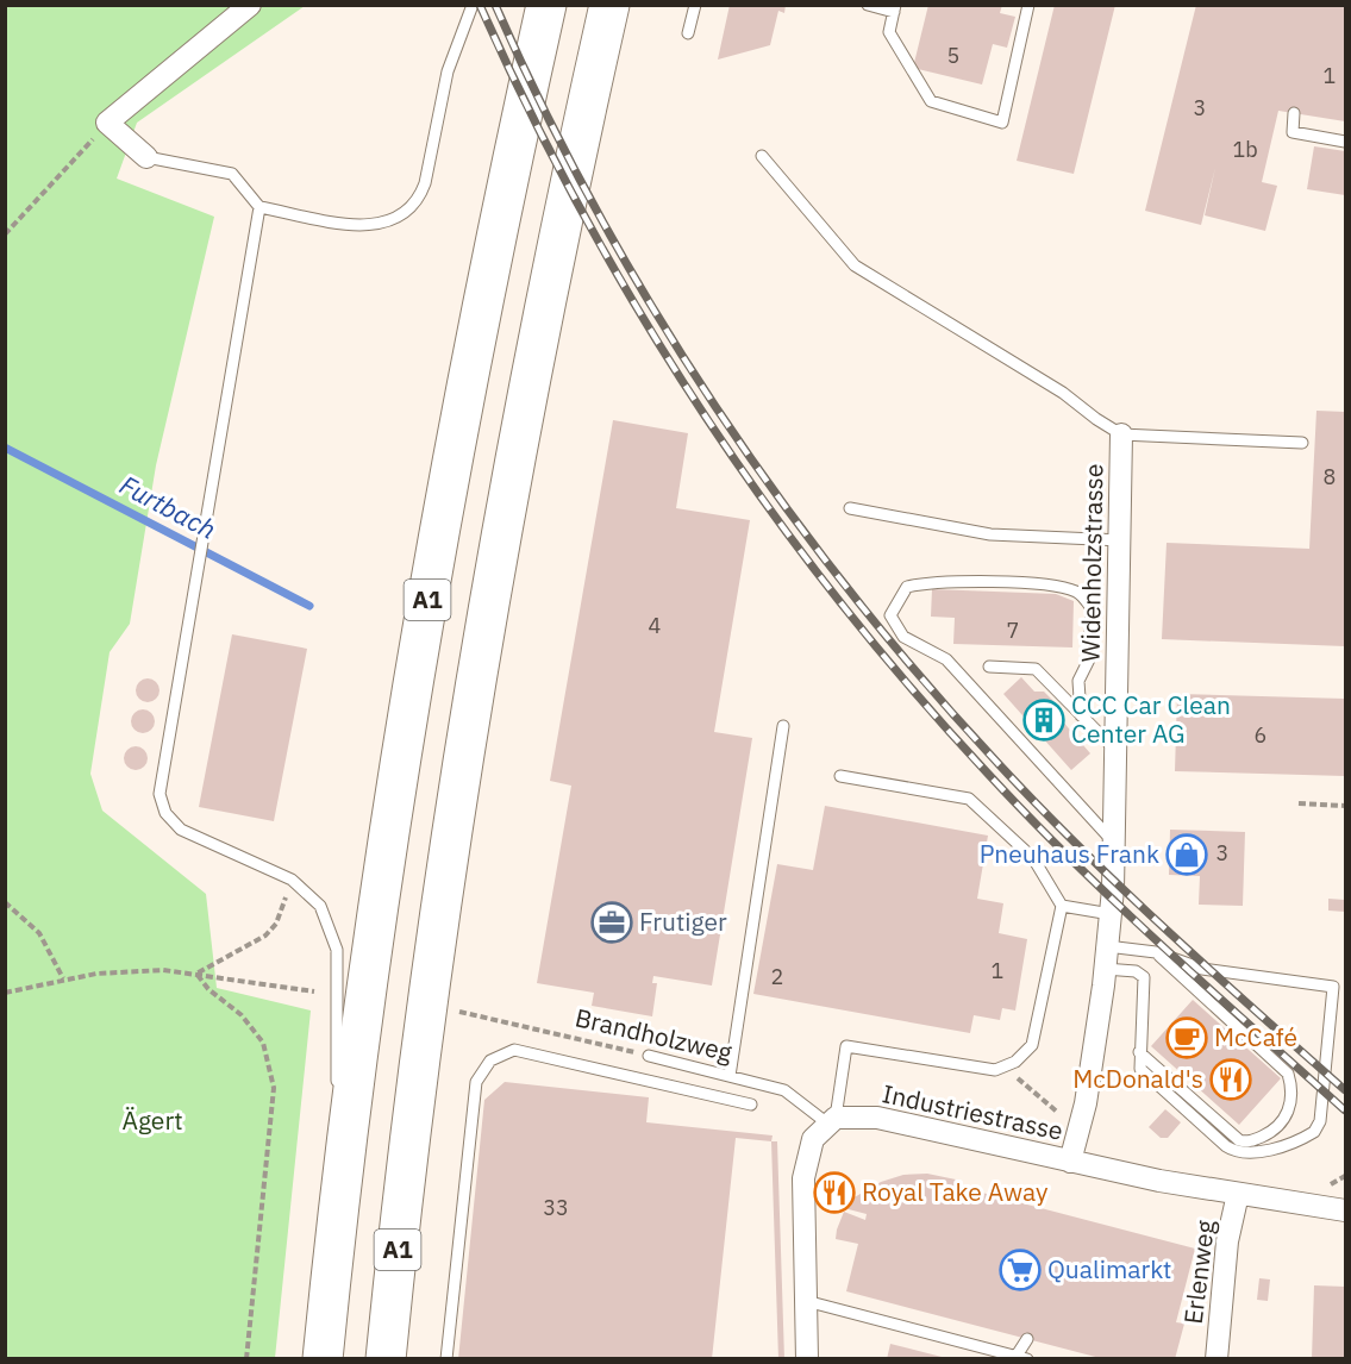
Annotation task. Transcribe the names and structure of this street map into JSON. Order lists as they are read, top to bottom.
{
  "streets": {
    "highway": ["A1"],
    "street": ["Widenholzstrasse", "Industriestrasse", "Erlenweg"],
    "lane": ["Brandholzweg"]
  },
  "crossings": [
    ["Widenholzstrasse", "Industriestrasse"],
    ["Brandholzweg", "Industriestrasse"],
    ["Industriestrasse", "Erlenweg"]
  ],
  "water": ["Furtbach"],
  "parks": ["Ägert"],
  "places": {
    "building": ["CCC Car Clean Center AG"],
    "shop": ["Pneuhaus Frank"],
    "office": ["Frutiger"],
    "cafe": ["McCafé"],
    "restaurant": ["McDonald's", "Royal Take Away"],
    "supermarket": ["Qualimarkt"]
  },
  "house_numbers": [
    "5",
    "1",
    "3",
    "1b",
    "8",
    "4",
    "7",
    "6",
    "3",
    "1",
    "2",
    "33"
  ]
}
